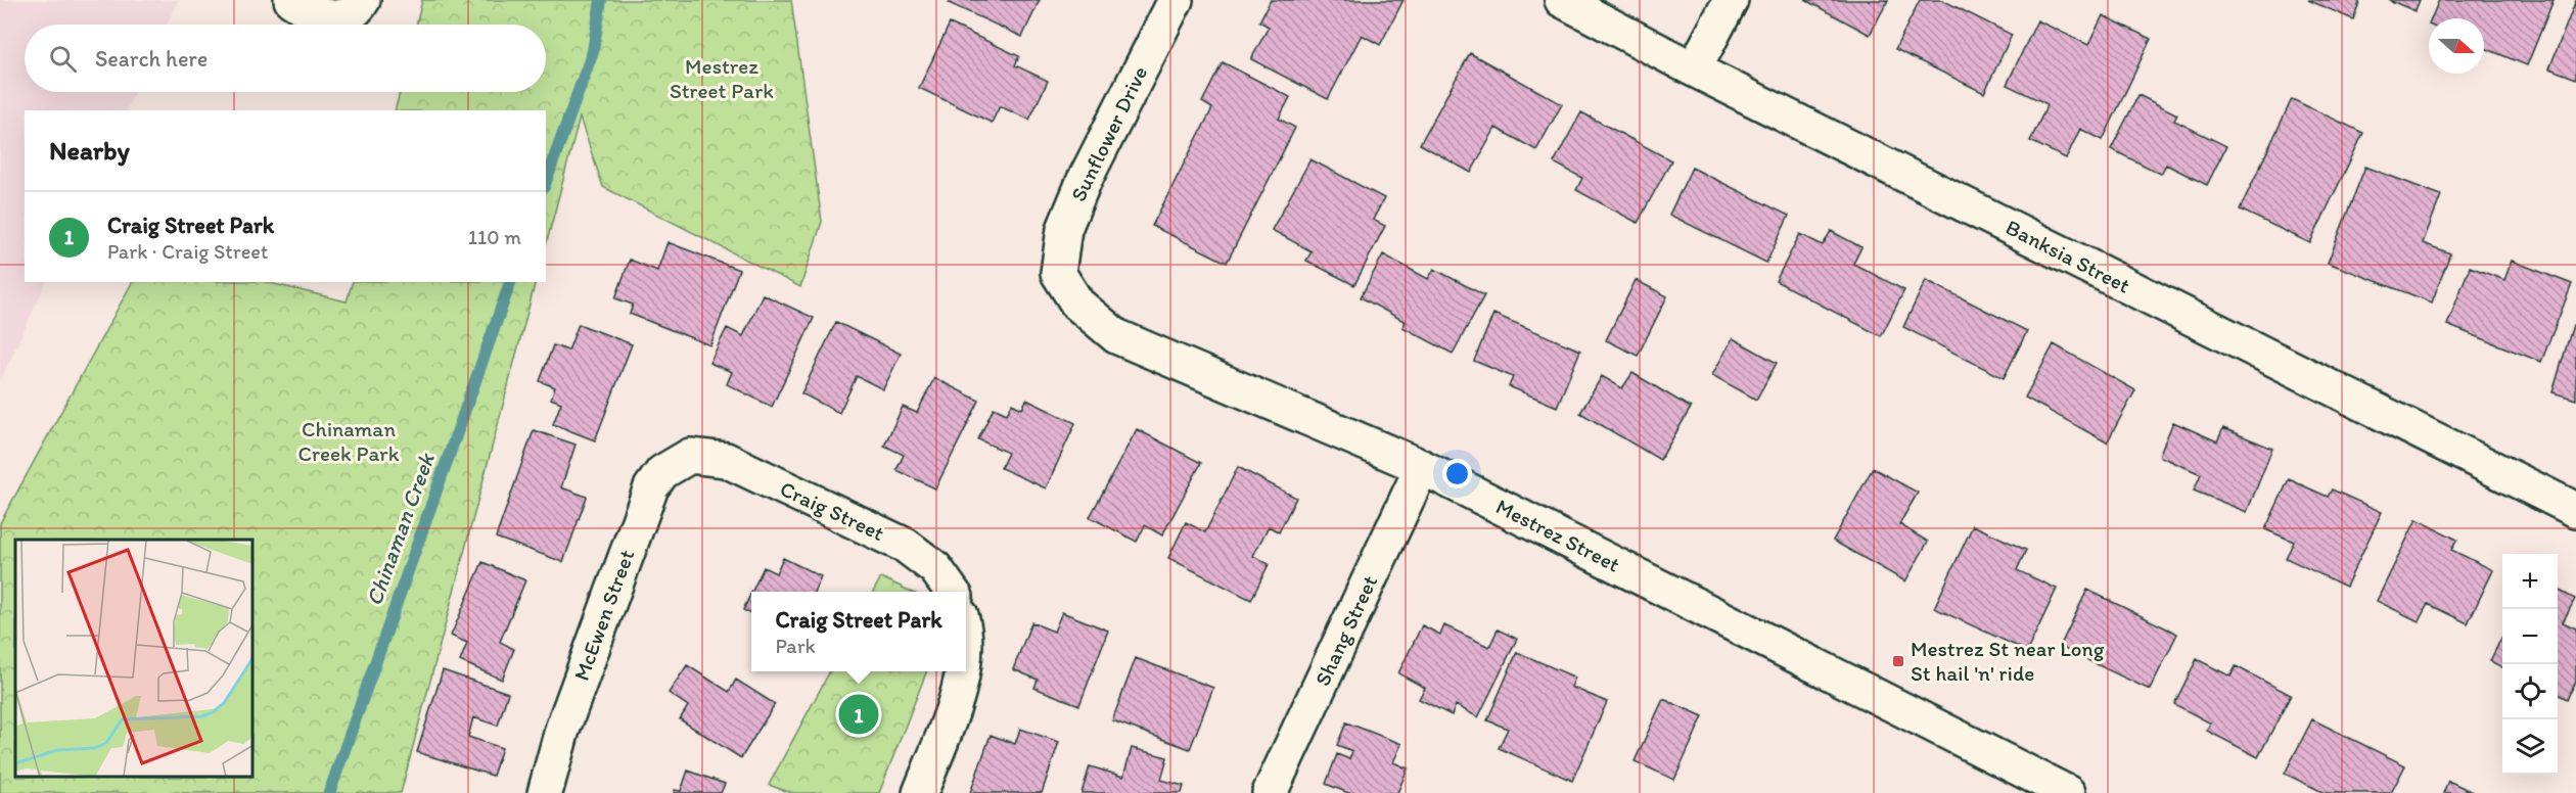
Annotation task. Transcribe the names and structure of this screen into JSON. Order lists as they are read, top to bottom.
{
  "streets": {
    "street": [
      "Sunflower Drive",
      "Banksia Street",
      "Craig Street",
      "Mestrez Street",
      "McEwen Street",
      "Shang Street"
    ]
  },
  "crossings": [
    ["Sunflower Drive", "Mestrez Street"],
    ["Craig Street", "McEwen Street"],
    ["Mestrez Street", "Shang Street"]
  ],
  "water": ["Chinaman Creek"],
  "parks": ["Mestrez Street Park", "Chinaman Creek Park"],
  "places": {
    "transit": ["Mestrez St near Long St hail 'n' ride"]
  },
  "north": "right",
  "page": {
    "search": "Search here",
    "heading": "Nearby",
    "list": [
      {
        "mark": "1",
        "name": "Craig Street Park",
        "note": "Park · Craig Street",
        "value": "110 m"
      }
    ],
    "map_buttons": ["+", "−"],
    "popup": ["Craig Street Park", "Park"],
    "pins": "1"
  }
}
